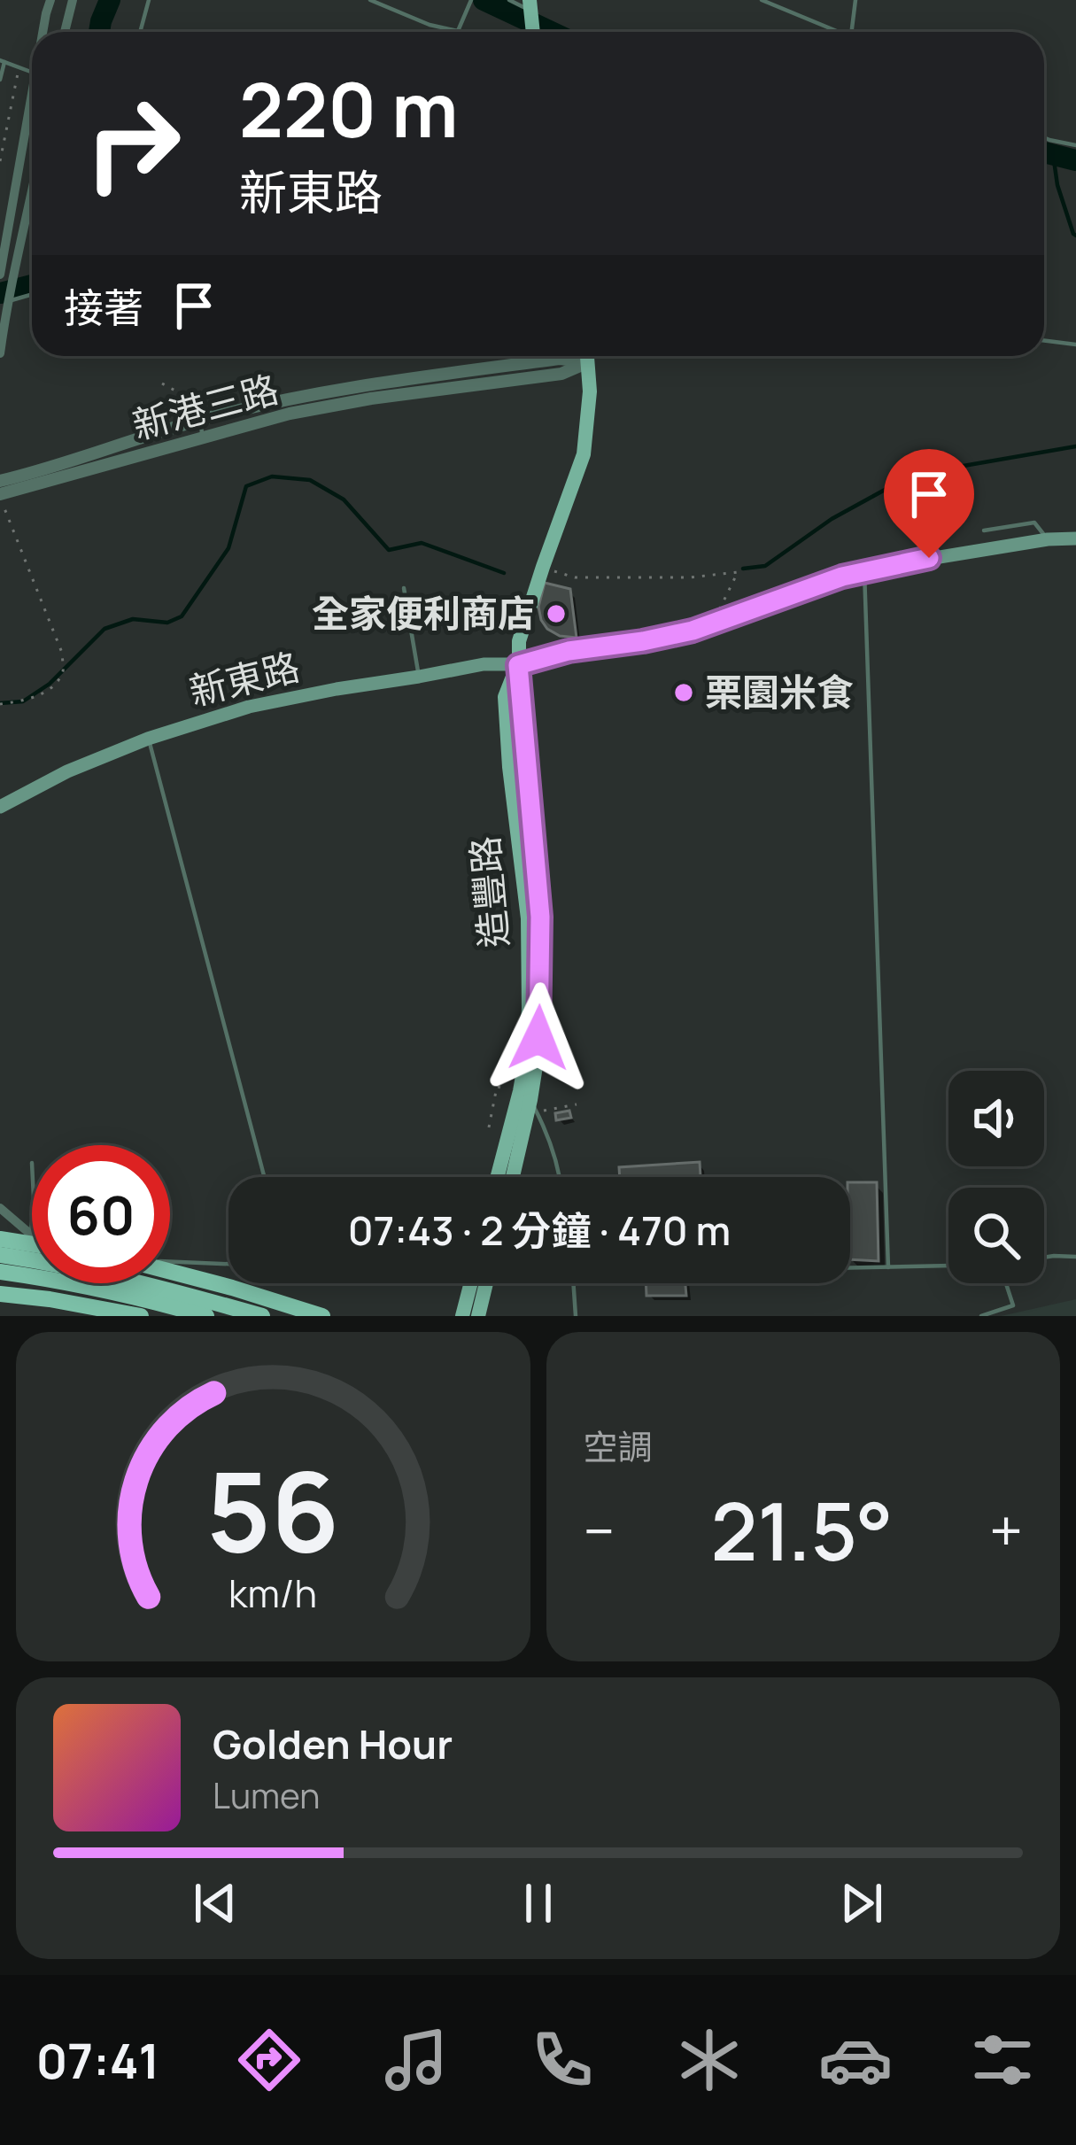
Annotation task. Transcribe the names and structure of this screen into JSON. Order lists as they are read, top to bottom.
{
  "streets": {
    "main road": ["新東路", "造豐路"],
    "street": ["新港三路"]
  },
  "crossings": [
    ["新東路", "造豐路"]
  ],
  "places": ["全家便利商店", "栗園米食"],
  "page": {
    "turn": ["220 m", "新東路"],
    "then": "接著",
    "limit": "60",
    "trip": "07:43 · 2 分鐘 · 470 m",
    "tile": "空調",
    "heat": ["−", "21.5°", "+"],
    "song": ["Golden Hour", "Lumen"],
    "tabs": "07:41",
    "gauge": ["56", "km/h"]
  }
}
